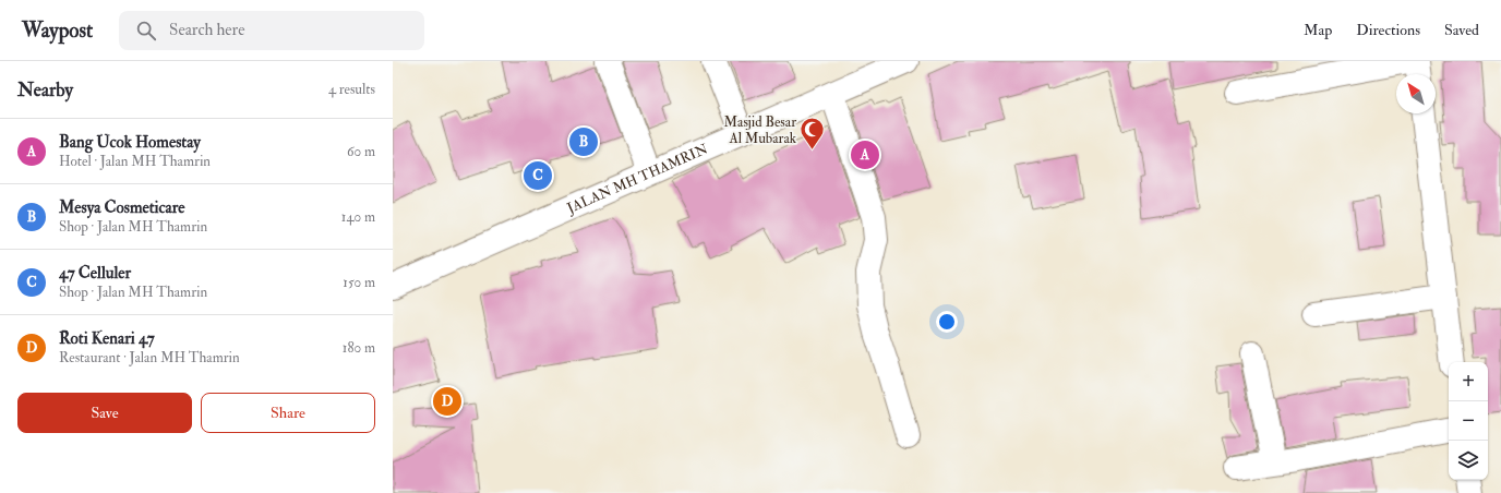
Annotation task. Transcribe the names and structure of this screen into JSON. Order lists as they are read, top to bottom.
{
  "streets": {
    "street": ["JALAN MH THAMRIN"]
  },
  "places": {
    "mosque": ["Masjid Besar Al Mubarak"]
  },
  "north": "top left",
  "page": {
    "header": "Waypost",
    "search": "Search here",
    "nav": ["Map", "Directions", "Saved"],
    "heading": ["Nearby", "4 results"],
    "list": [
      {
        "mark": "A",
        "name": "Bang Ucok Homestay",
        "note": "Hotel · Jalan MH Thamrin",
        "value": "60 m"
      },
      {
        "mark": "B",
        "name": "Mesya Cosmeticare",
        "note": "Shop · Jalan MH Thamrin",
        "value": "140 m"
      },
      {
        "mark": "C",
        "name": "47 Celluler",
        "note": "Shop · Jalan MH Thamrin",
        "value": "150 m"
      },
      {
        "mark": "D",
        "name": "Roti Kenari 47",
        "note": "Restaurant · Jalan MH Thamrin",
        "value": "180 m"
      }
    ],
    "pins": [
      "B",
      "A",
      "C",
      "D"
    ],
    "map_buttons": ["+", "−"],
    "buttons": ["Save", "Share"]
  }
}
